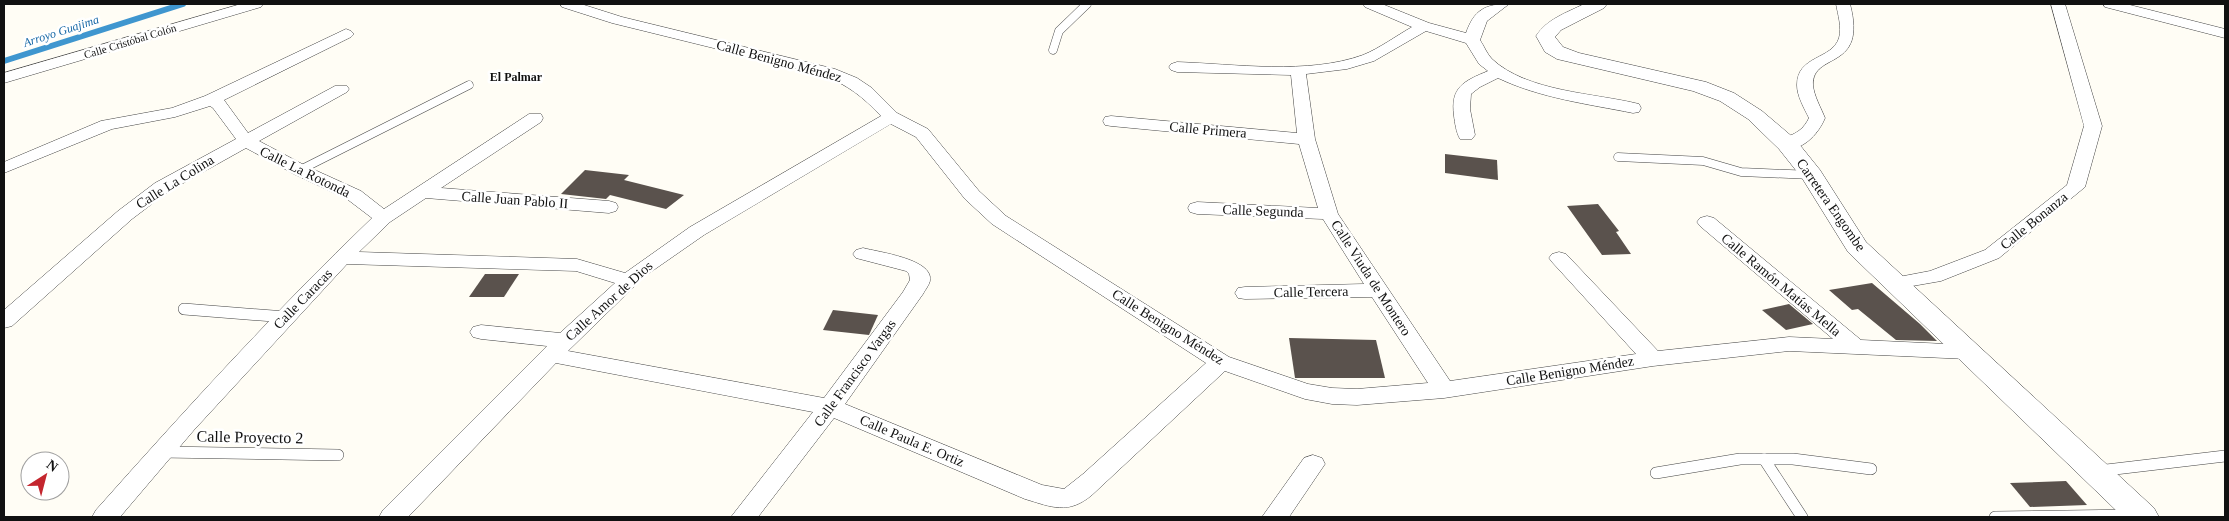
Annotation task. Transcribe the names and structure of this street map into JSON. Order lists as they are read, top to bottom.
{
  "streets": {
    "street": [
      "Calle Cristóbal Colón",
      "Calle Benigno Méndez",
      "Calle Primera",
      "Calle La Rotonda",
      "Calle La Colina",
      "Calle Juan Pablo II",
      "Carretera Engombe",
      "Calle Segunda",
      "Calle Bonanza",
      "Calle Viuda de Montero",
      "Calle Ramón Matías Mella",
      "Calle Tercera",
      "Calle Caracas",
      "Calle Amor de Dios",
      "Calle Francisco Vargas",
      "Calle Paula E. Ortiz"
    ],
    "lane": ["Calle Proyecto 2"]
  },
  "crossings": [
    ["Calle Benigno Méndez", "Carretera Engombe"],
    ["Calle Benigno Méndez", "Calle Viuda de Montero"],
    ["Calle Benigno Méndez", "Calle Ramón Matías Mella"],
    ["Calle Benigno Méndez", "Calle Amor de Dios"],
    ["Calle Benigno Méndez", "Calle Paula E. Ortiz"],
    ["Calle Primera", "Calle Viuda de Montero"],
    ["Calle La Rotonda", "Calle La Colina"],
    ["Calle La Rotonda", "Calle Caracas"],
    ["Calle Juan Pablo II", "Calle Caracas"],
    ["Carretera Engombe", "Calle Bonanza"],
    ["Calle Segunda", "Calle Viuda de Montero"],
    ["Calle Viuda de Montero", "Calle Tercera"],
    ["Calle Caracas", "Calle Proyecto 2"],
    ["Calle Amor de Dios", "Calle Paula E. Ortiz"],
    ["Calle Francisco Vargas", "Calle Paula E. Ortiz"]
  ],
  "districts": ["El Palmar"],
  "water": ["Arroyo Guajima"],
  "north": "top right"
}
